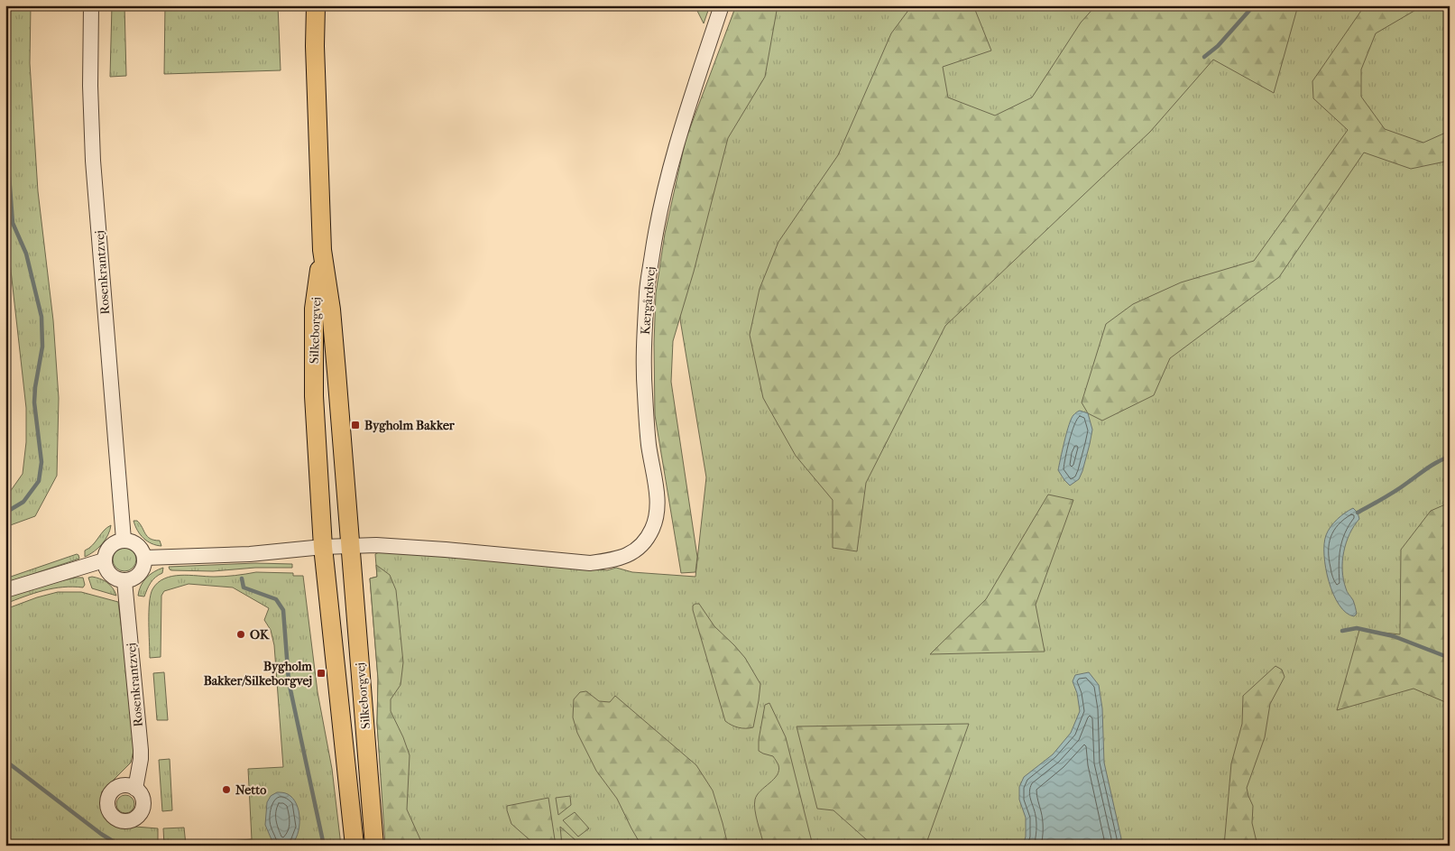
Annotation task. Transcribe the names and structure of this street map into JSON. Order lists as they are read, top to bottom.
{
  "streets": {
    "main road": ["Silkeborgvej"],
    "street": ["Rosenkrantzvej", "Kærgårdsvej"]
  },
  "crossings": [
    ["Kærgårdsvej", "Silkeborgvej"]
  ],
  "places": {
    "transit": ["Bygholm Bakker", "Bygholm Bakker/Silkeborgvej"],
    "other": ["OK", "Netto"]
  }
}
